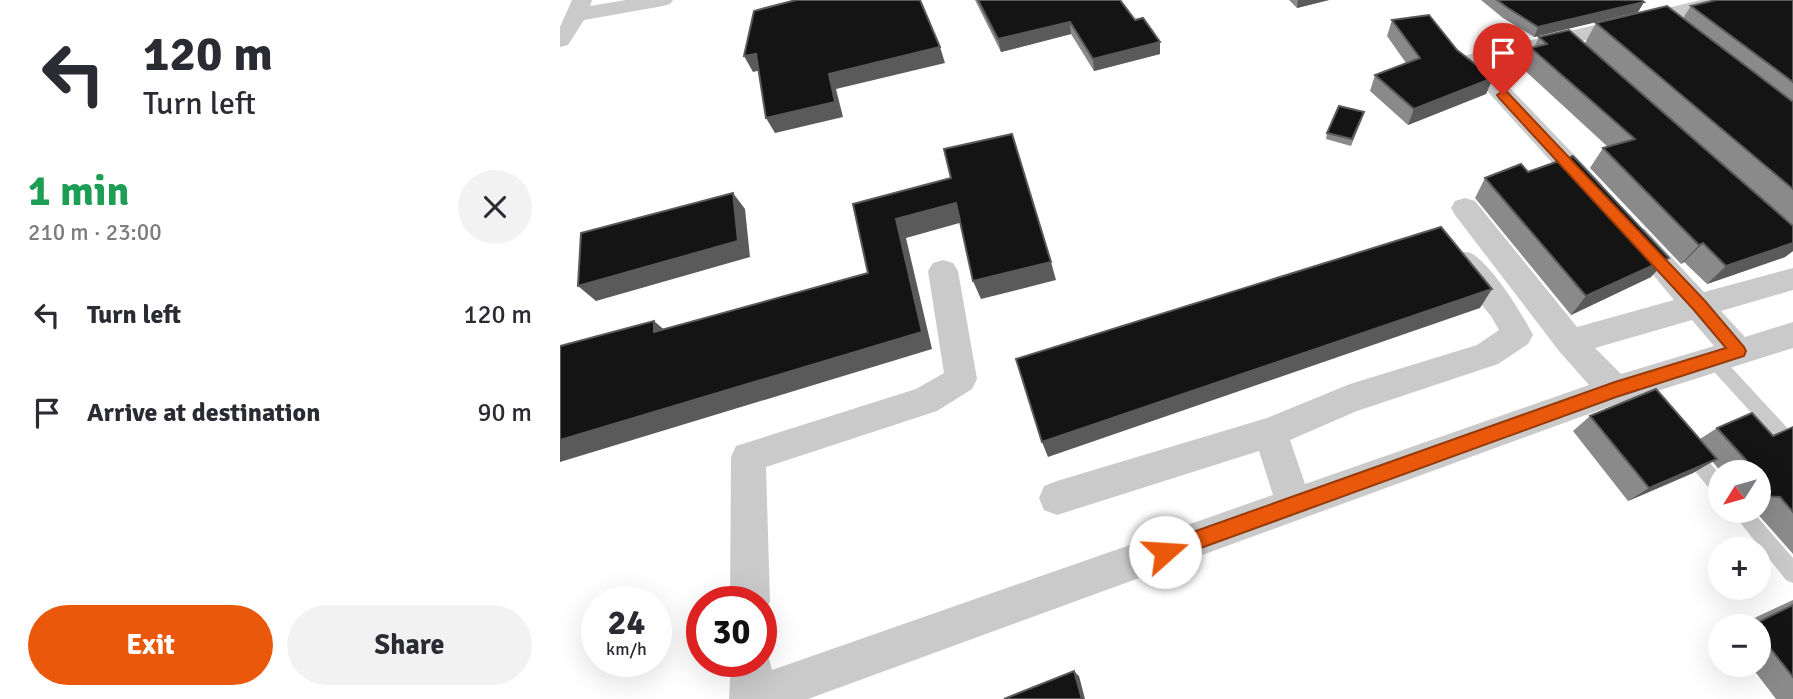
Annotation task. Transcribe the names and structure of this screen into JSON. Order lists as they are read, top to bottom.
{
  "north": "bottom left",
  "page": {
    "turn": ["120 m", "Turn left"],
    "heading": ["1 min", "210 m · 23:00"],
    "list": [
      {
        "name": "Turn left",
        "value": "120 m"
      },
      {
        "name": "Arrive at destination",
        "value": "90 m"
      }
    ],
    "map_buttons": ["+", "−"],
    "speed": "24 km/h",
    "limit": "30",
    "buttons": ["Exit", "Share"]
  }
}
